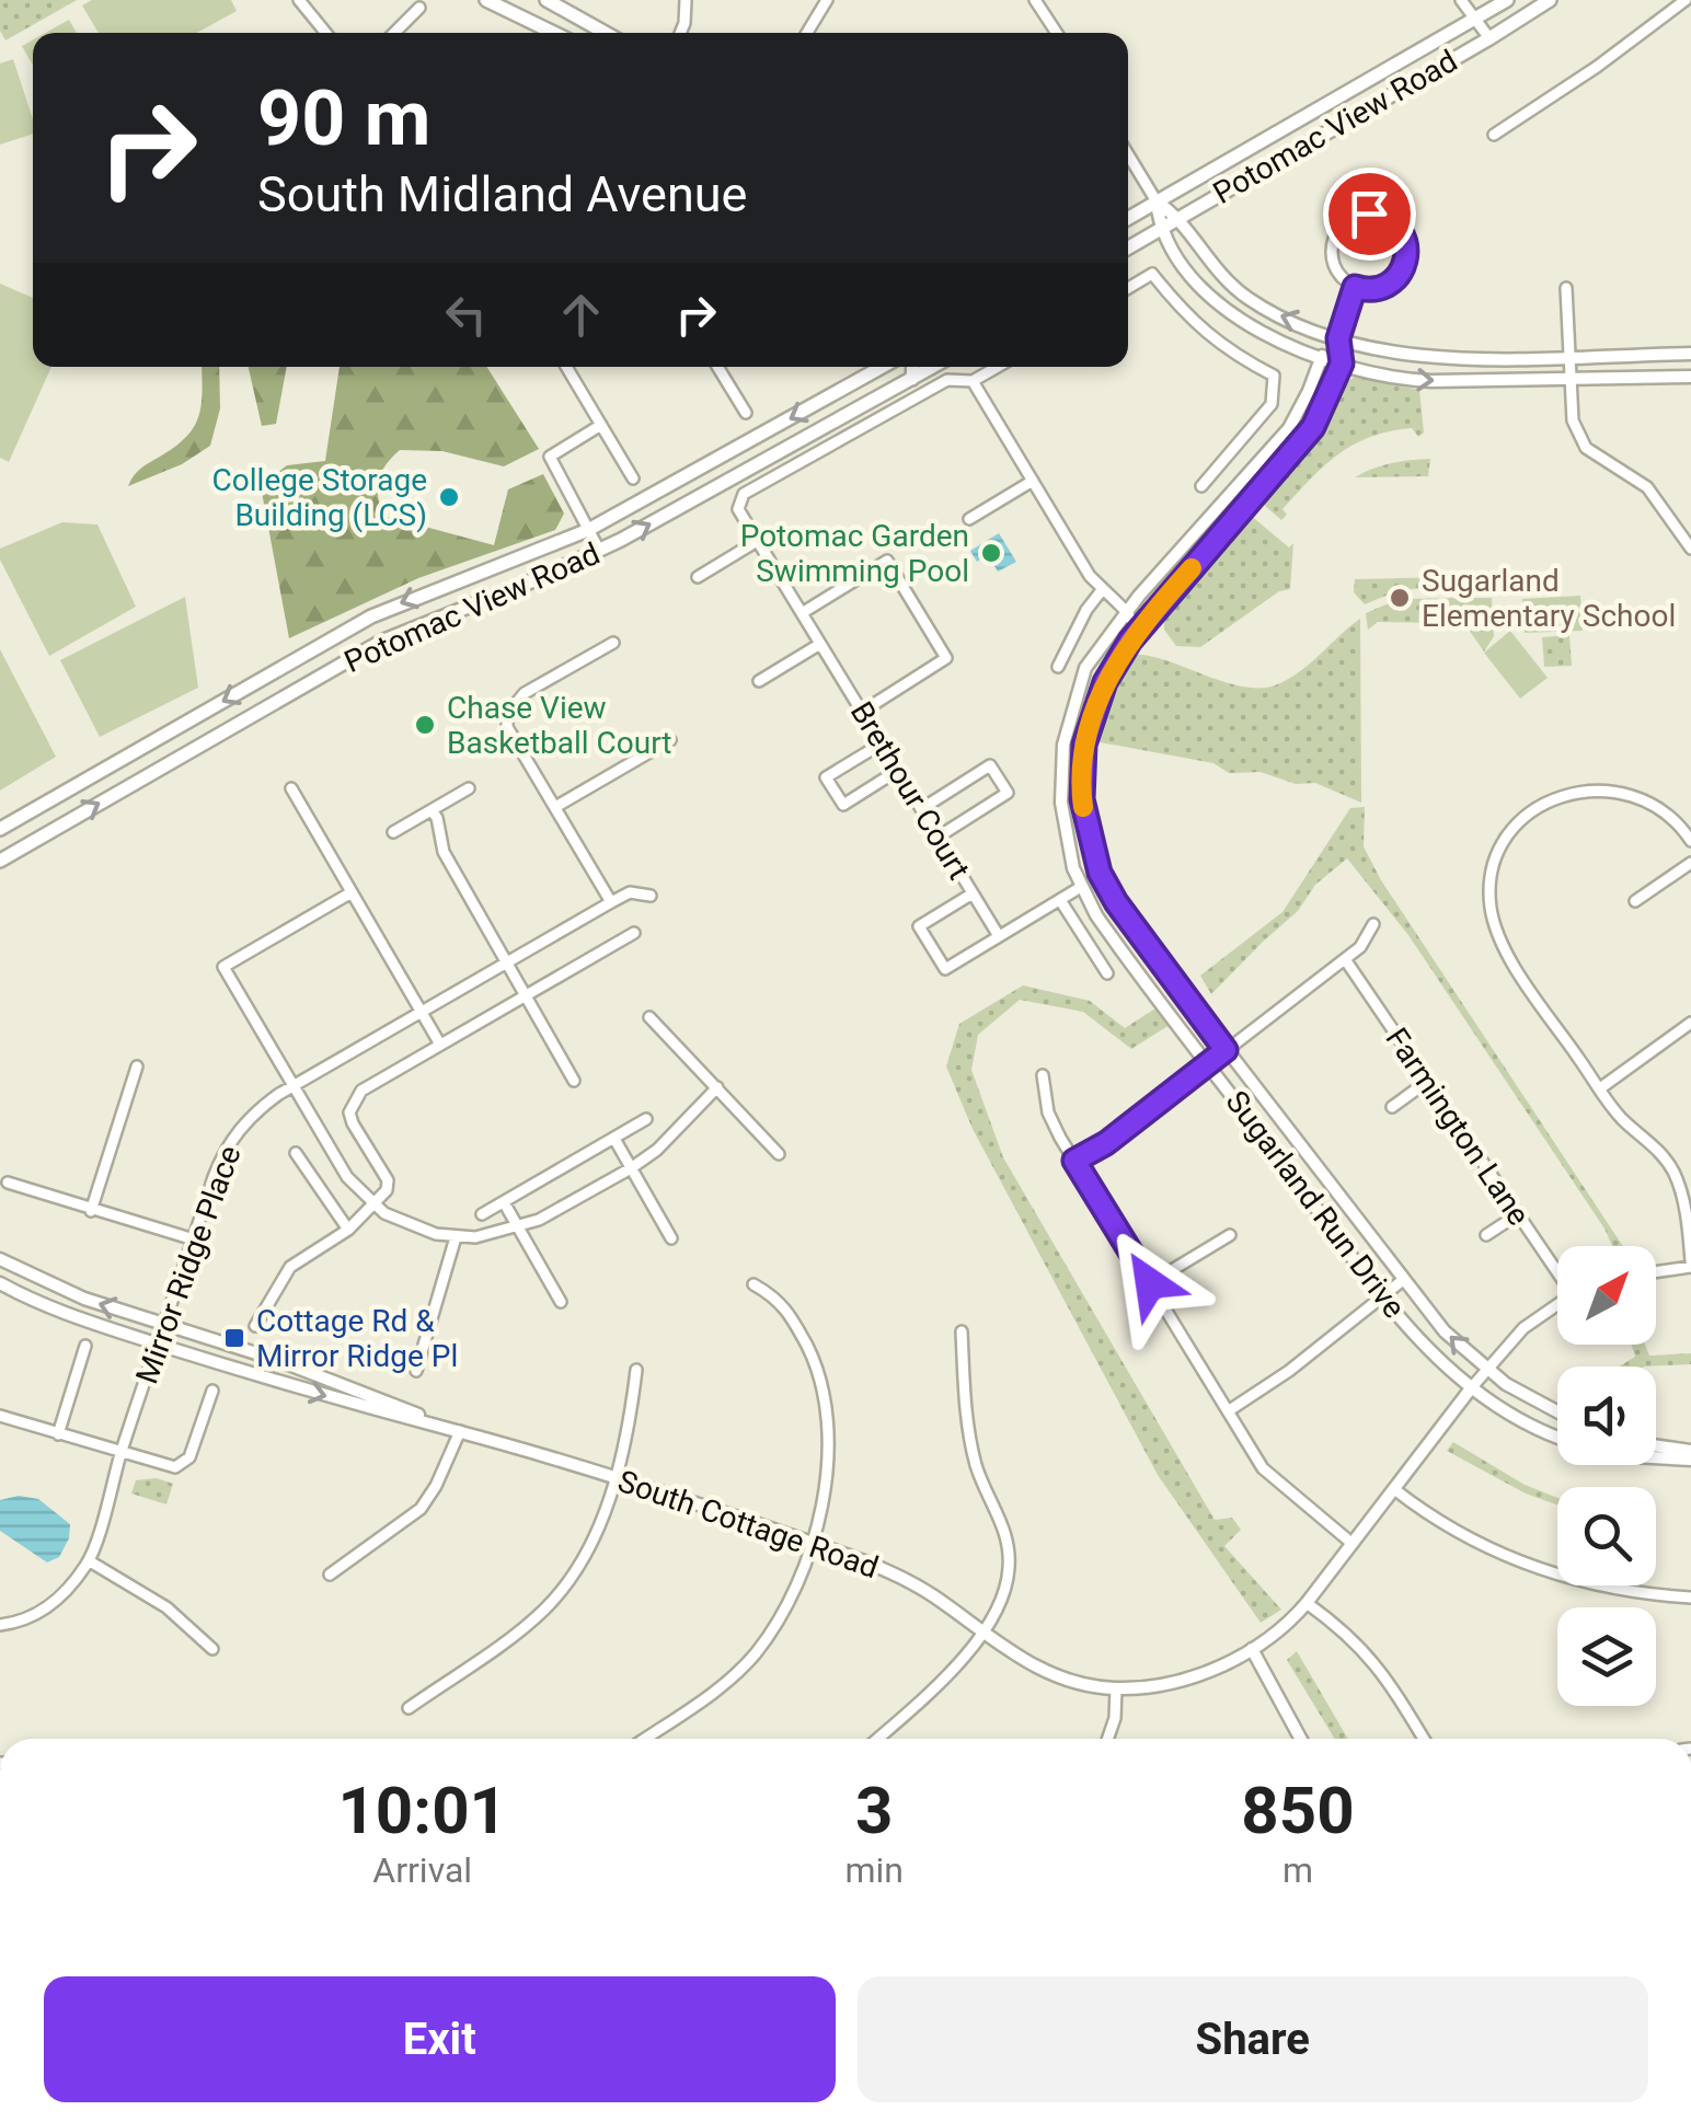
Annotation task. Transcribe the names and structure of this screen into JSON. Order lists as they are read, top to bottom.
{
  "streets": {
    "main road": ["Potomac View Road"],
    "street": [
      "Brethour Court",
      "Farmington Lane",
      "Sugarland Run Drive",
      "Mirror Ridge Place",
      "South Cottage Road"
    ]
  },
  "crossings": [
    ["Sugarland Run Drive", "South Cottage Road"],
    ["Mirror Ridge Place", "South Cottage Road"]
  ],
  "places": {
    "other": [
      "College Storage Building (LCS)",
      "Potomac Garden Swimming Pool",
      "Sugarland Elementary School",
      "Chase View Basketball Court"
    ],
    "transit": ["Cottage Rd & Mirror Ridge Pl"]
  },
  "north": "top right",
  "page": {
    "turn": ["90 m", "South Midland Avenue"],
    "eta": [
      "10:01",
      "Arrival",
      "3",
      "min",
      "850",
      "m"
    ],
    "buttons": ["Exit", "Share"]
  }
}
